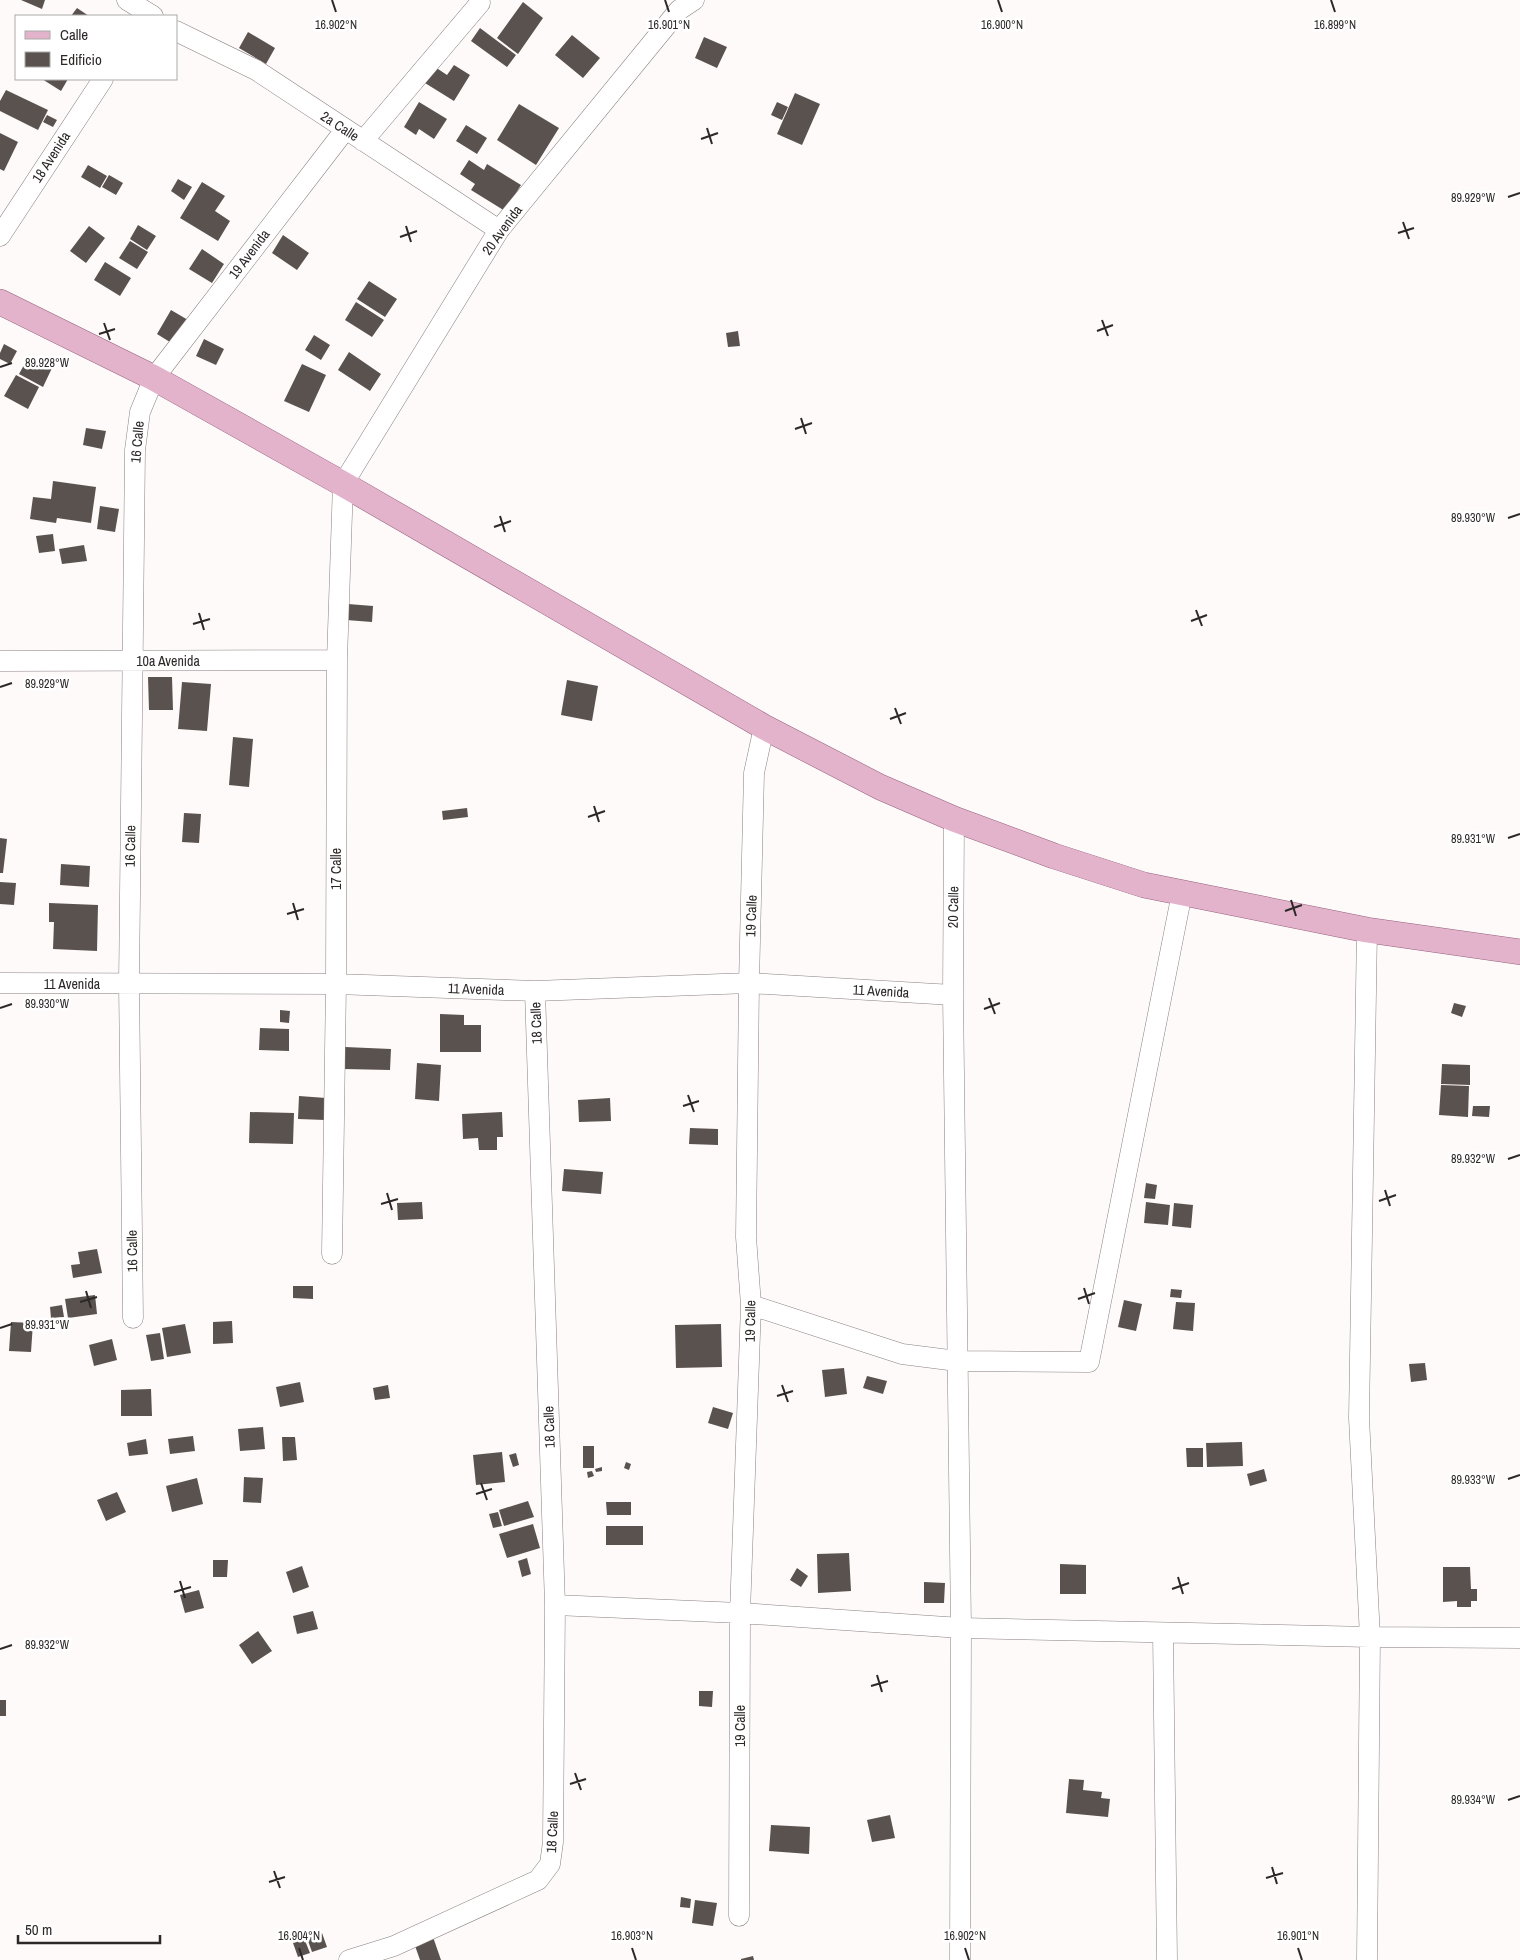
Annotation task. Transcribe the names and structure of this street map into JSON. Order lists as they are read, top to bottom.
{
  "streets": {
    "street": [
      "2a Calle",
      "18 Avenida",
      "20 Avenida",
      "19 Avenida",
      "16 Calle",
      "10a Avenida",
      "17 Calle",
      "20 Calle",
      "19 Calle",
      "11 Avenida",
      "18 Calle"
    ]
  },
  "crossings": [
    ["2a Calle", "20 Avenida"],
    ["2a Calle", "19 Avenida"],
    ["20 Avenida", "17 Calle"],
    ["19 Avenida", "16 Calle"],
    ["16 Calle", "10a Avenida"],
    ["16 Calle", "11 Avenida"],
    ["10a Avenida", "17 Calle"],
    ["17 Calle", "11 Avenida"],
    ["20 Calle", "11 Avenida"],
    ["19 Calle", "11 Avenida"],
    ["11 Avenida", "18 Calle"]
  ],
  "legend": ["Calle", "Edificio"],
  "scale_bar": "50 m",
  "coordinates": [
    "16.902°N",
    "16.901°N",
    "16.900°N",
    "16.899°N",
    "89.929°W",
    "89.928°W",
    "89.930°W",
    "89.931°W",
    "89.932°W",
    "89.933°W",
    "89.934°W",
    "16.904°N",
    "16.903°N"
  ]
}
